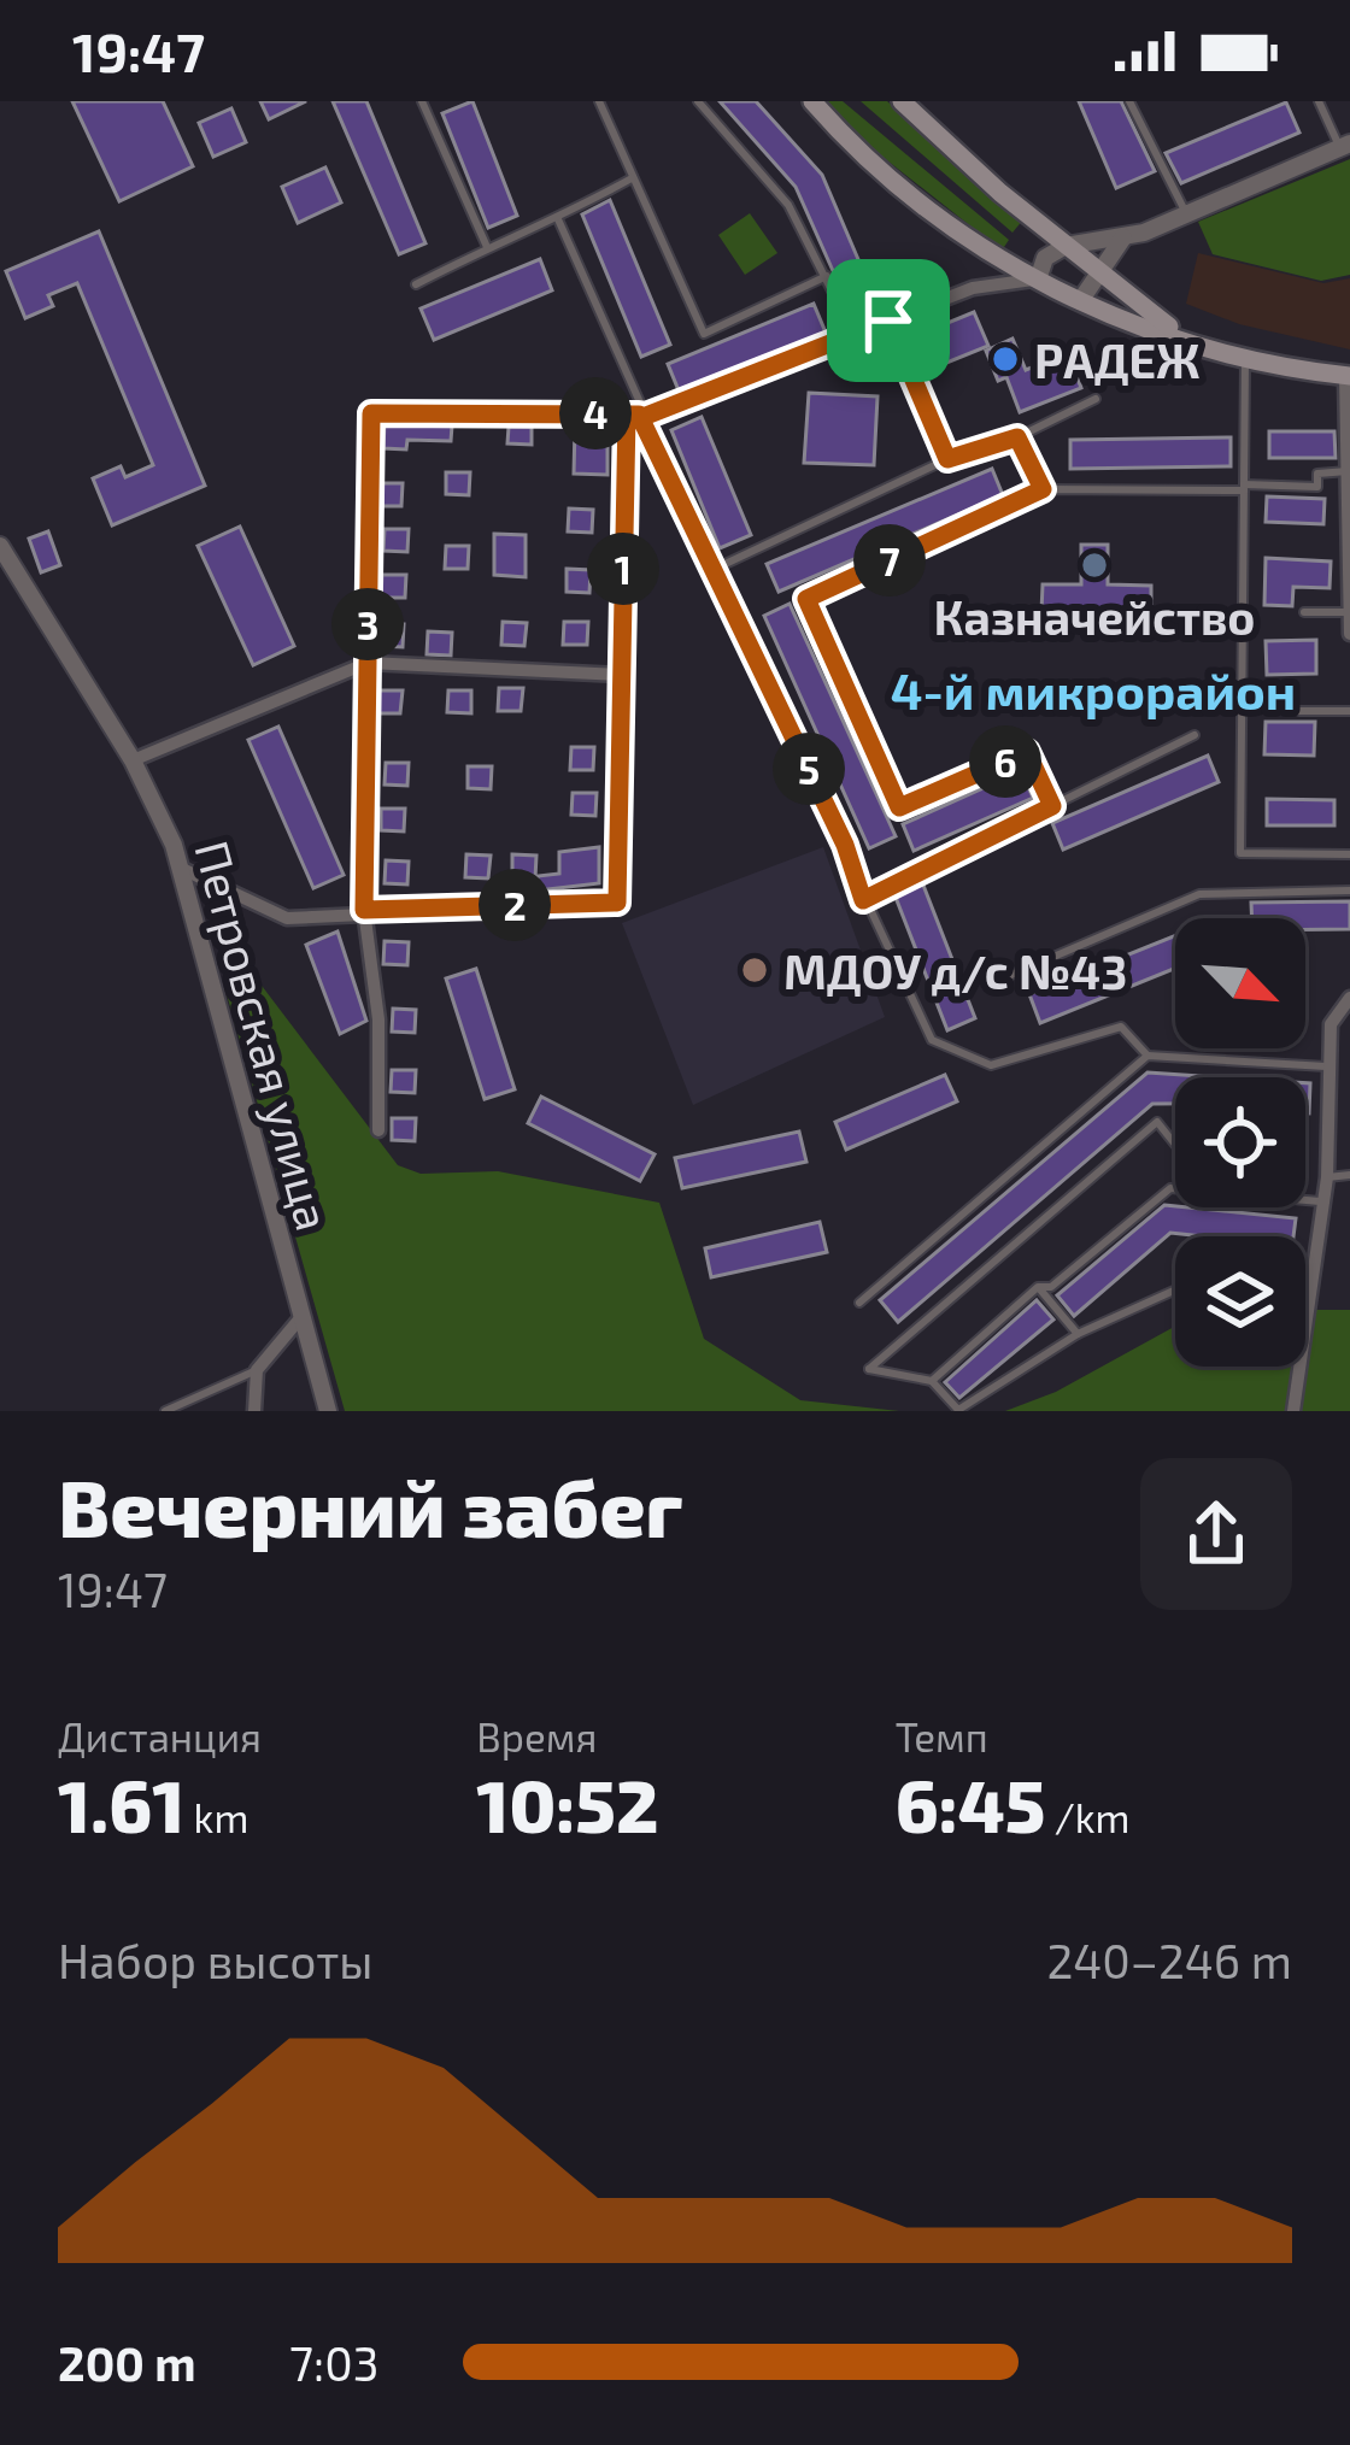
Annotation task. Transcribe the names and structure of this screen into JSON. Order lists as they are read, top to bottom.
{
  "streets": {
    "street": ["Петровская улица"]
  },
  "districts": ["4-й микрорайон"],
  "places": ["РАДЕЖ", "Казначейство", "МДОУ д/с №43"],
  "north": "bottom right",
  "page": {
    "status": "19:47",
    "pins": [
      "4",
      "7",
      "1",
      "3",
      "6",
      "5",
      "2"
    ],
    "heading": ["Вечерний забег", "19:47"],
    "stats": [
      ["Дистанция", "1.61 km"],
      ["Время", "10:52"],
      ["Темп", "6:45 /km"]
    ],
    "chart": ["Набор высоты", "240–246 m"],
    "list": [
      {
        "name": "200 m",
        "note": "7:03"
      }
    ]
  }
}
